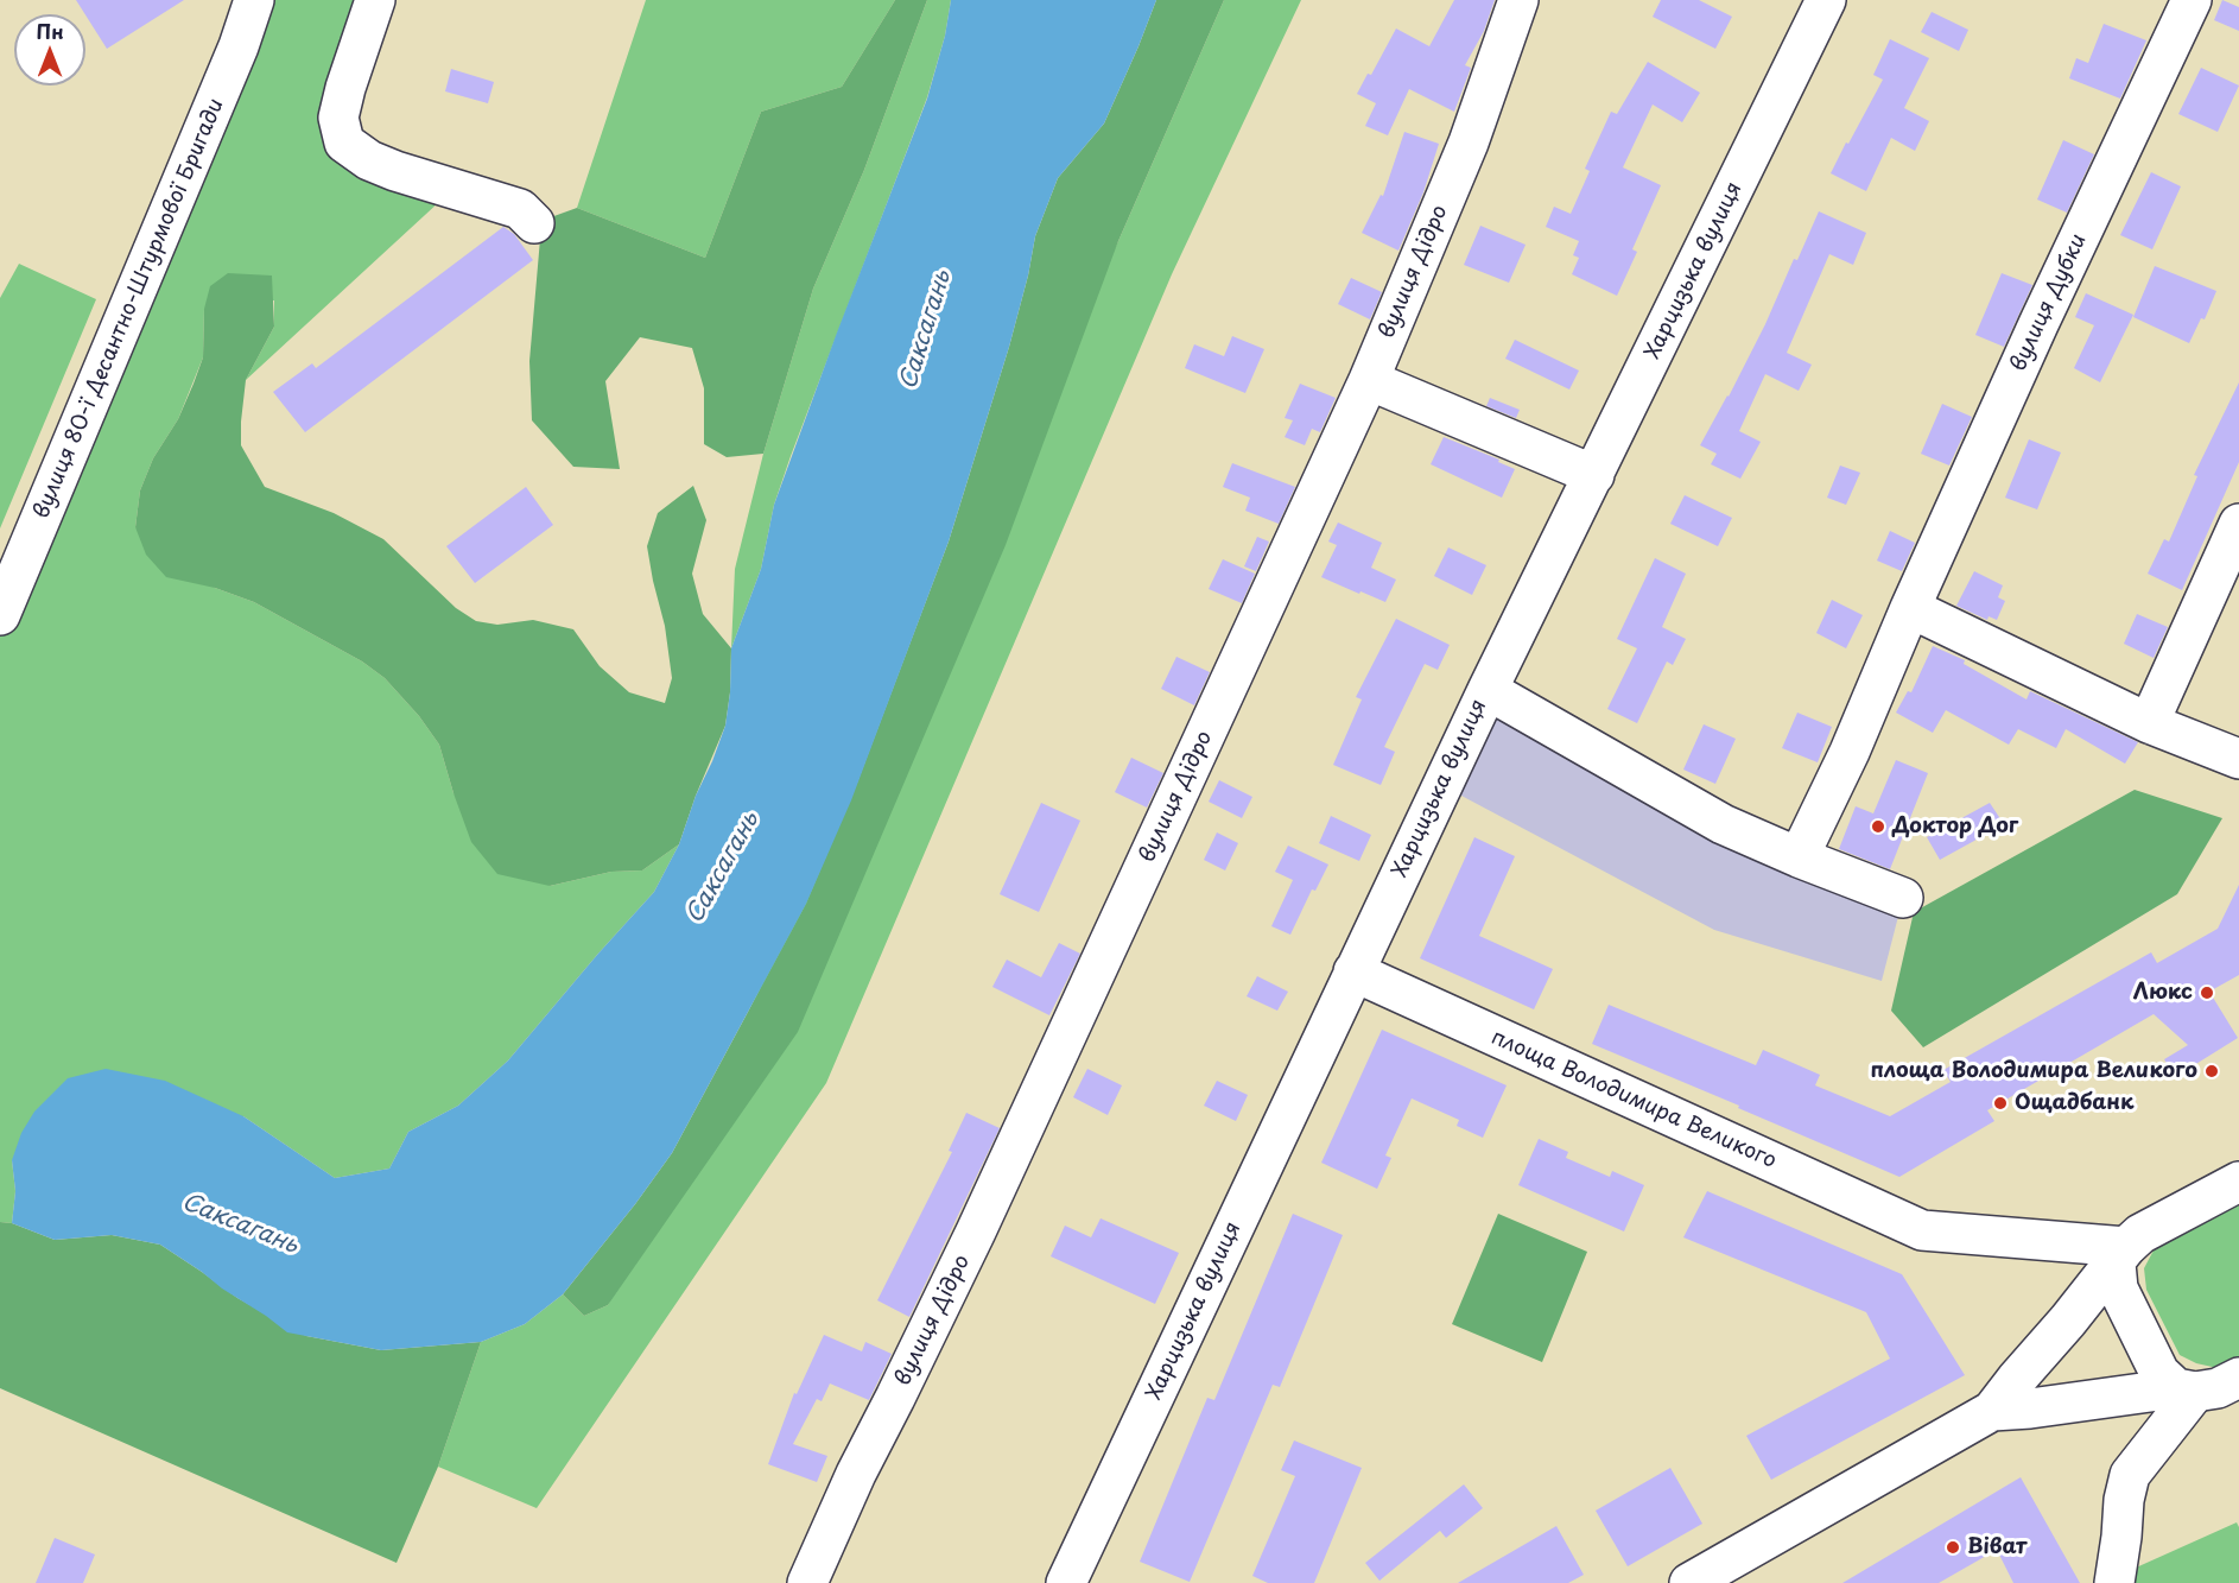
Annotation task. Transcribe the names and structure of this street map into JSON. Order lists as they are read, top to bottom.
{
  "streets": {
    "street": [
      "Харцизька вулиця",
      "вулиця Дідро",
      "вулиця Дубки",
      "вулиця 80-ї Десантно-Штурмової Бригади",
      "площа Володимира Великого"
    ]
  },
  "crossings": [
    ["Харцизька вулиця", "площа Володимира Великого"]
  ],
  "water": ["Саксагань"],
  "places": [
    "Доктор Дог",
    "Люкс",
    "площа Володимира Великого",
    "Ощадбанк",
    "Віват"
  ],
  "north": "top"
}
